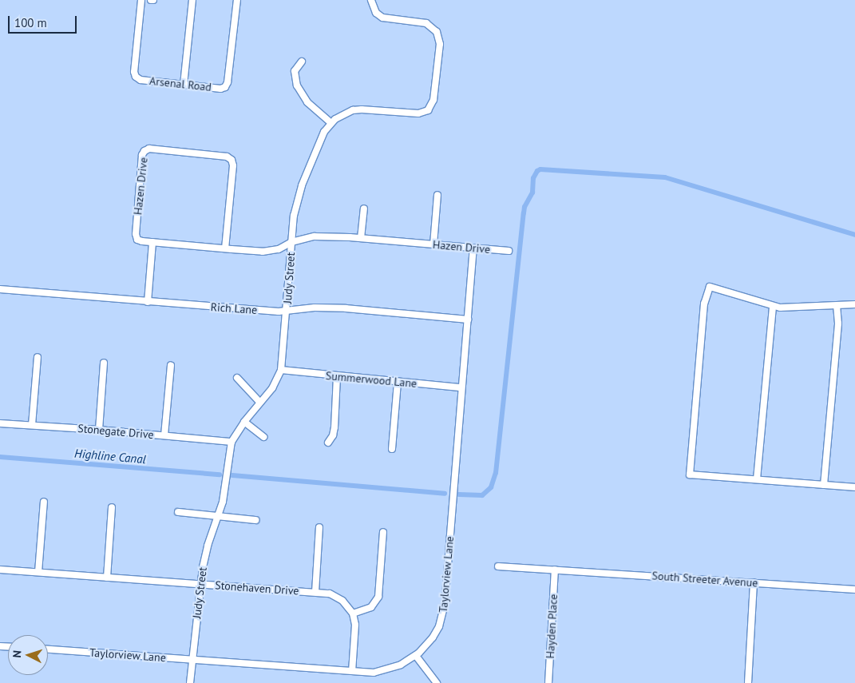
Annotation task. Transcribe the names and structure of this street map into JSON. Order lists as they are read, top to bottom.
{
  "streets": {
    "street": [
      "Arsenal Road",
      "Hazen Drive",
      "Judy Street",
      "Rich Lane",
      "Summerwood Lane",
      "Stonegate Drive",
      "Taylorview Lane",
      "South Streeter Avenue",
      "Stonehaven Drive",
      "Hayden Place"
    ]
  },
  "crossings": [
    ["Hazen Drive", "Judy Street"],
    ["Hazen Drive", "Taylorview Lane"],
    ["Judy Street", "Rich Lane"],
    ["Judy Street", "Summerwood Lane"],
    ["Judy Street", "Stonegate Drive"],
    ["Judy Street", "Taylorview Lane"],
    ["Judy Street", "Stonehaven Drive"],
    ["Rich Lane", "Taylorview Lane"],
    ["Summerwood Lane", "Taylorview Lane"],
    ["South Streeter Avenue", "Hayden Place"]
  ],
  "water": ["Highline Canal"],
  "scale_bar": "100 m",
  "north": "left"
}
